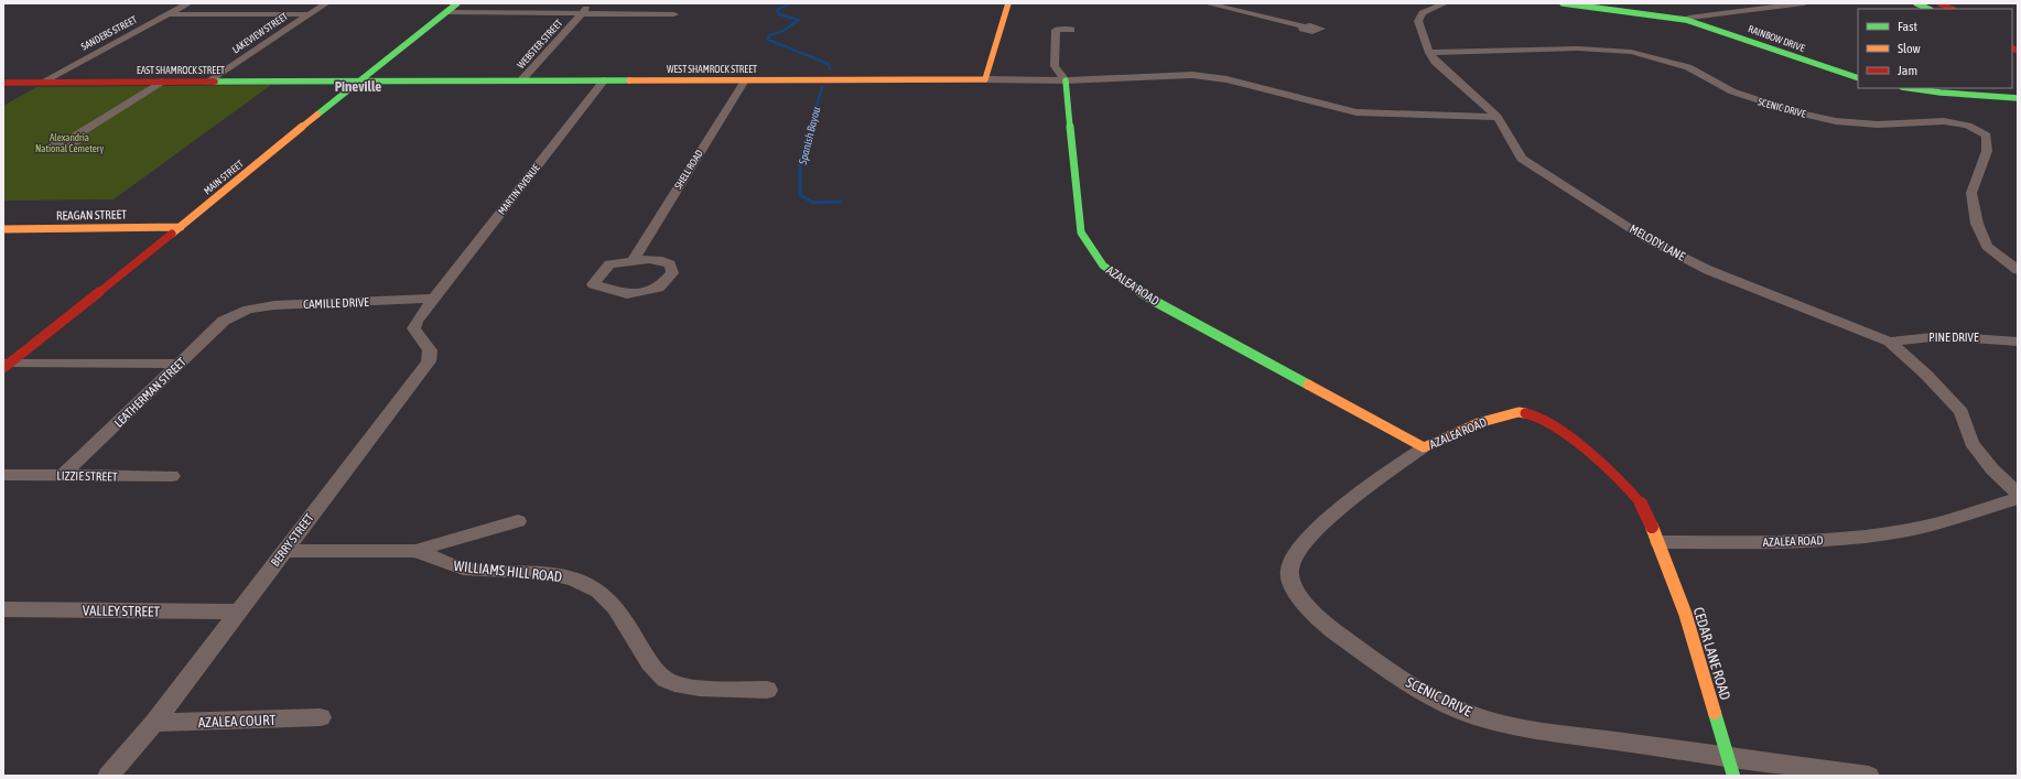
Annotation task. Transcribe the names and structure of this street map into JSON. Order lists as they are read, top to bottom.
{
  "streets": {
    "main road": [
      "RAINBOW DRIVE",
      "WEST SHAMROCK STREET",
      "EAST SHAMROCK STREET",
      "MAIN STREET",
      "REAGAN STREET",
      "AZALEA ROAD",
      "CEDAR LANE ROAD"
    ],
    "street": [
      "SANDERS STREET",
      "LAKEVIEW STREET",
      "WEBSTER STREET",
      "SCENIC DRIVE",
      "SHELL ROAD",
      "MARTIN AVENUE",
      "MELODY LANE",
      "CAMILLE DRIVE",
      "PINE DRIVE",
      "LEATHERMAN STREET",
      "LIZZIE STREET",
      "BERRY STREET",
      "WILLIAMS HILL ROAD",
      "VALLEY STREET",
      "AZALEA COURT"
    ]
  },
  "crossings": [
    ["SANDERS STREET", "EAST SHAMROCK STREET"],
    ["LAKEVIEW STREET", "EAST SHAMROCK STREET"],
    ["WEBSTER STREET", "WEST SHAMROCK STREET"],
    ["WEST SHAMROCK STREET", "EAST SHAMROCK STREET"],
    ["WEST SHAMROCK STREET", "SHELL ROAD"],
    ["WEST SHAMROCK STREET", "MAIN STREET"],
    ["WEST SHAMROCK STREET", "MARTIN AVENUE"],
    ["WEST SHAMROCK STREET", "MELODY LANE"],
    ["WEST SHAMROCK STREET", "AZALEA ROAD"],
    ["EAST SHAMROCK STREET", "MAIN STREET"],
    ["SCENIC DRIVE", "MELODY LANE"],
    ["SCENIC DRIVE", "AZALEA ROAD"],
    ["SCENIC DRIVE", "CEDAR LANE ROAD"],
    ["MAIN STREET", "REAGAN STREET"],
    ["MARTIN AVENUE", "CAMILLE DRIVE"],
    ["MARTIN AVENUE", "BERRY STREET"],
    ["MELODY LANE", "PINE DRIVE"],
    ["AZALEA ROAD", "CEDAR LANE ROAD"],
    ["CAMILLE DRIVE", "LEATHERMAN STREET"],
    ["CAMILLE DRIVE", "BERRY STREET"],
    ["LEATHERMAN STREET", "LIZZIE STREET"],
    ["BERRY STREET", "WILLIAMS HILL ROAD"],
    ["BERRY STREET", "VALLEY STREET"],
    ["BERRY STREET", "AZALEA COURT"]
  ],
  "districts": ["Pineville"],
  "water": ["Spanish Bayou"],
  "parks": ["Alexandria National Cemetery"],
  "legend": ["Fast", "Slow", "Jam"]
}
